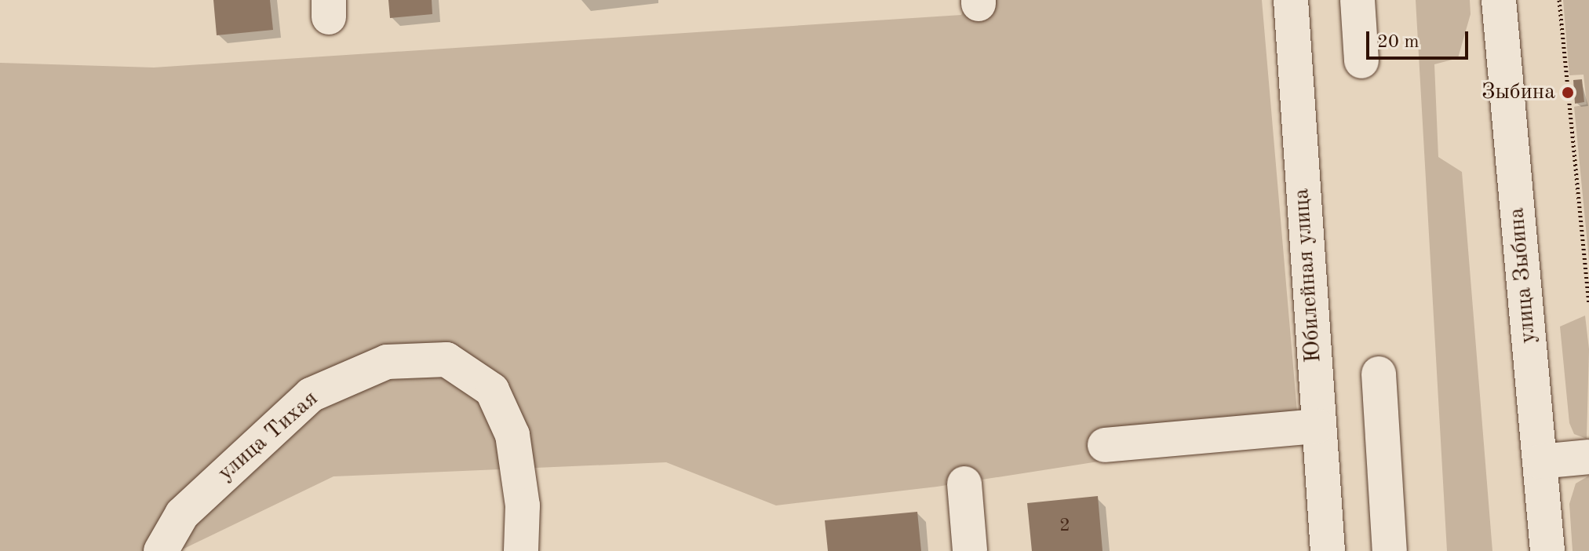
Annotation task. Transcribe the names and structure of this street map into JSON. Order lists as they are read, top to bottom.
{
  "streets": {
    "street": ["Юбилейная улица", "улица Зыбина", "улица Тихая"]
  },
  "places": ["Зыбина"],
  "house_numbers": ["2"],
  "scale_bar": "20 m"
}
